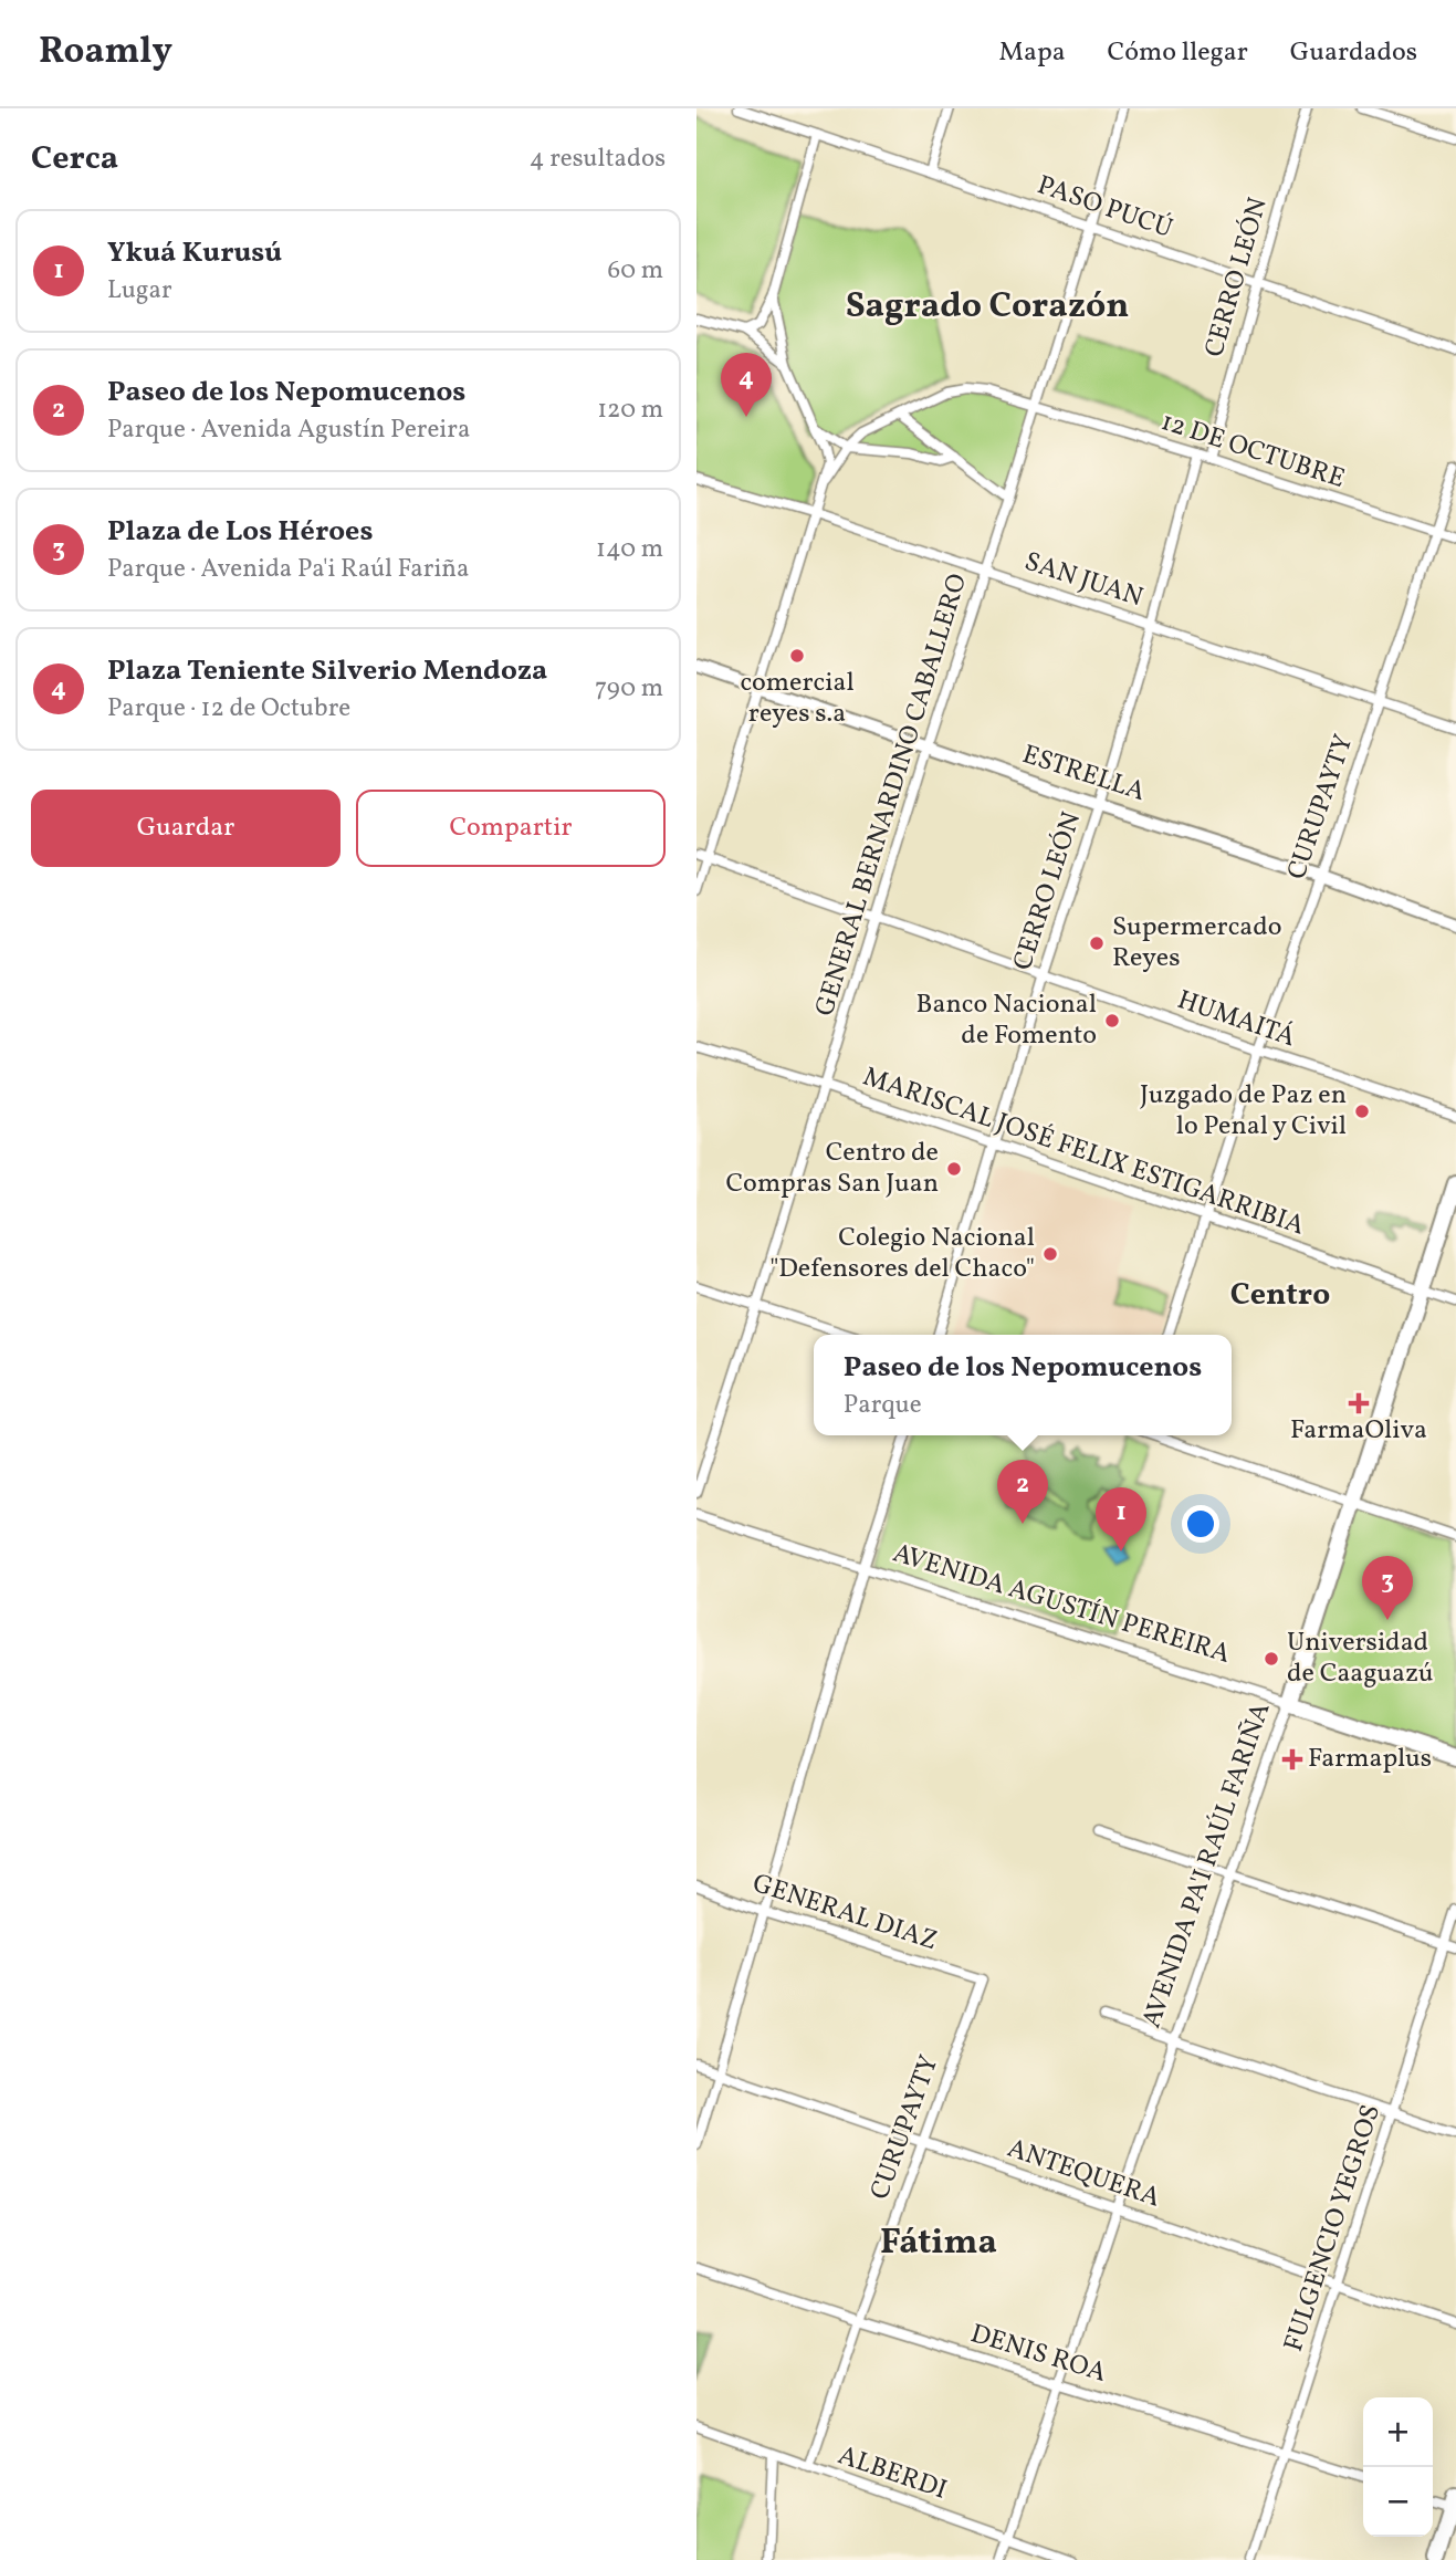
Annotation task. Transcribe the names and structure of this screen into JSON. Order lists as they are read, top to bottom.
{
  "streets": {
    "highway": ["AVENIDA AGUSTÍN PEREIRA", "AVENIDA PA'I RAÚL FARIÑA"],
    "main road": ["ESTRELLA"],
    "street": [
      "PASO PUCÚ",
      "CERRO LEÓN",
      "12 DE OCTUBRE",
      "SAN JUAN",
      "GENERAL BERNARDINO CABALLERO",
      "CURUPAYTY",
      "HUMAITÁ",
      "MARISCAL JOSÉ FELIX ESTIGARRIBIA",
      "GENERAL DIAZ",
      "ANTEQUERA",
      "FULGENCIO YEGROS",
      "DENIS ROA",
      "ALBERDI"
    ]
  },
  "crossings": [
    ["PASO PUCÚ", "CERRO LEÓN"],
    ["PASO PUCÚ", "GENERAL BERNARDINO CABALLERO"],
    ["CERRO LEÓN", "12 DE OCTUBRE"],
    ["CERRO LEÓN", "SAN JUAN"],
    ["CERRO LEÓN", "ESTRELLA"],
    ["CERRO LEÓN", "HUMAITÁ"],
    ["CERRO LEÓN", "MARISCAL JOSÉ FELIX ESTIGARRIBIA"],
    ["12 DE OCTUBRE", "GENERAL BERNARDINO CABALLERO"],
    ["12 DE OCTUBRE", "CURUPAYTY"],
    ["SAN JUAN", "GENERAL BERNARDINO CABALLERO"],
    ["SAN JUAN", "CURUPAYTY"],
    ["ESTRELLA", "GENERAL BERNARDINO CABALLERO"],
    ["ESTRELLA", "CURUPAYTY"],
    ["GENERAL BERNARDINO CABALLERO", "HUMAITÁ"],
    ["GENERAL BERNARDINO CABALLERO", "MARISCAL JOSÉ FELIX ESTIGARRIBIA"],
    ["CURUPAYTY", "HUMAITÁ"],
    ["CURUPAYTY", "MARISCAL JOSÉ FELIX ESTIGARRIBIA"],
    ["CURUPAYTY", "GENERAL DIAZ"],
    ["CURUPAYTY", "ANTEQUERA"],
    ["CURUPAYTY", "DENIS ROA"],
    ["CURUPAYTY", "ALBERDI"],
    ["MARISCAL JOSÉ FELIX ESTIGARRIBIA", "AVENIDA PA'I RAÚL FARIÑA"],
    ["AVENIDA AGUSTÍN PEREIRA", "AVENIDA PA'I RAÚL FARIÑA"],
    ["AVENIDA PA'I RAÚL FARIÑA", "ANTEQUERA"],
    ["AVENIDA PA'I RAÚL FARIÑA", "DENIS ROA"],
    ["AVENIDA PA'I RAÚL FARIÑA", "ALBERDI"],
    ["ANTEQUERA", "FULGENCIO YEGROS"],
    ["FULGENCIO YEGROS", "DENIS ROA"]
  ],
  "districts": ["Sagrado Corazón", "Centro", "Fátima"],
  "places": {
    "other": [
      "comercial reyes s.a",
      "Supermercado Reyes",
      "Banco Nacional de Fomento",
      "Juzgado de Paz en lo Penal y Civil",
      "Centro de Compras San Juan",
      "Colegio Nacional \"Defensores del Chaco\"",
      "Universidad de Caaguazú"
    ],
    "health": ["FarmaOliva", "Farmaplus"]
  },
  "page": {
    "header": "Roamly",
    "nav": ["Mapa", "Cómo llegar", "Guardados"],
    "heading": ["Cerca", "4 resultados"],
    "list": [
      {
        "mark": "1",
        "name": "Ykuá Kurusú",
        "note": "Lugar",
        "value": "60 m"
      },
      {
        "mark": "2",
        "name": "Paseo de los Nepomucenos",
        "note": "Parque · Avenida Agustín Pereira",
        "value": "120 m"
      },
      {
        "mark": "3",
        "name": "Plaza de Los Héroes",
        "note": "Parque · Avenida Pa'i Raúl Fariña",
        "value": "140 m"
      },
      {
        "mark": "4",
        "name": "Plaza Teniente Silverio Mendoza",
        "note": "Parque · 12 de Octubre",
        "value": "790 m"
      }
    ],
    "pins": [
      "4",
      "2",
      "1",
      "3"
    ],
    "buttons": ["Guardar", "Compartir"],
    "popup": ["Paseo de los Nepomucenos", "Parque"],
    "map_buttons": ["+", "−"]
  }
}
